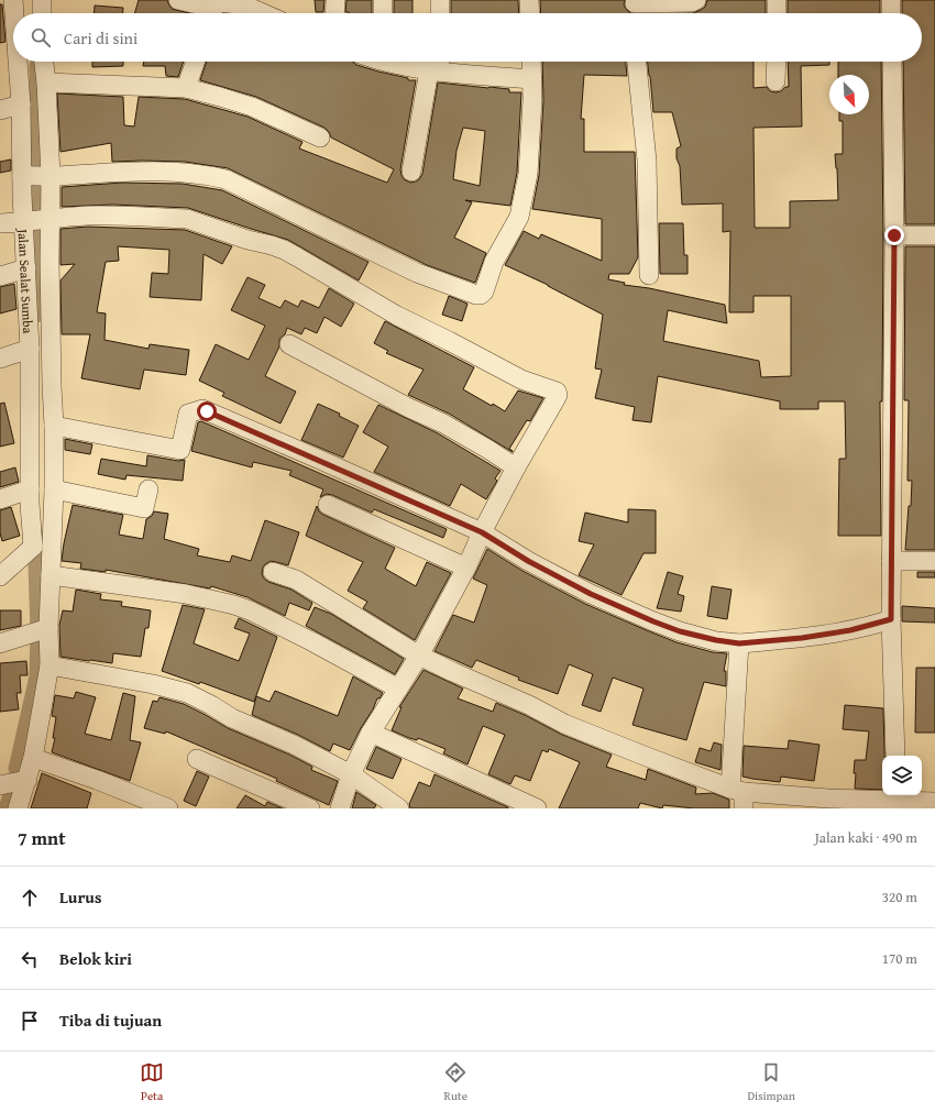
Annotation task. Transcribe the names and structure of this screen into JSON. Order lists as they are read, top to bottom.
{
  "streets": {
    "street": ["Jalan Sealat Sumba"]
  },
  "north": "bottom right",
  "page": {
    "search": "Cari di sini",
    "heading": ["7 mnt", "Jalan kaki · 490 m"],
    "list": [
      ["Lurus", "320 m"],
      ["Belok kiri", "170 m"],
      "Tiba di tujuan"
    ],
    "nav": ["Peta", "Rute", "Disimpan"]
  }
}
